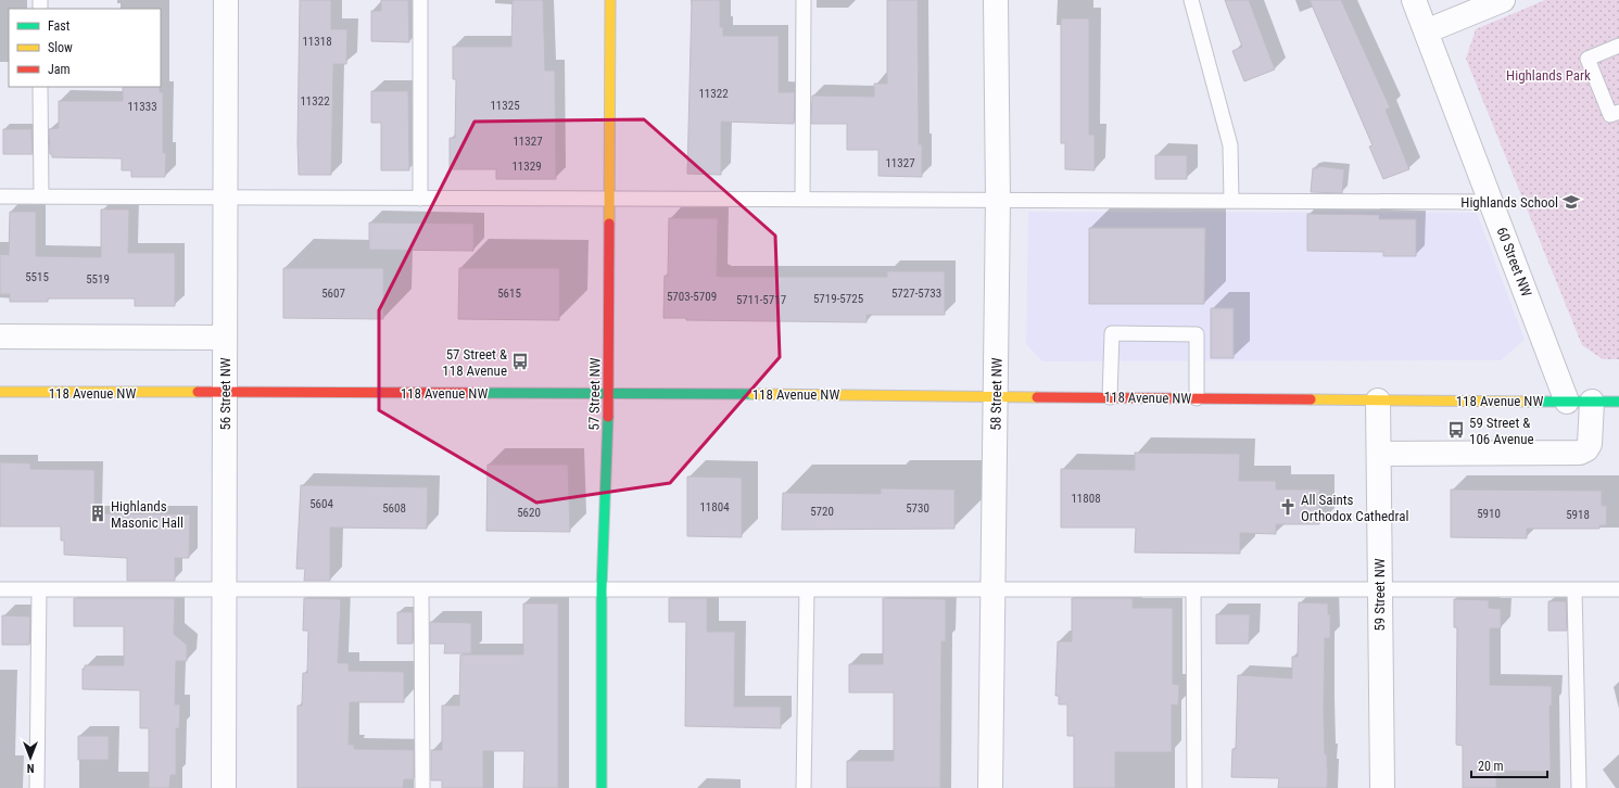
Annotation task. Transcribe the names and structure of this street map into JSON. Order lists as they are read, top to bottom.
{
  "streets": {
    "main road": ["118 Avenue NW", "57 Street NW"],
    "street": [
      "60 Street NW",
      "56 Street NW",
      "58 Street NW",
      "59 Street NW"
    ]
  },
  "crossings": [
    ["60 Street NW", "118 Avenue NW"],
    ["118 Avenue NW", "56 Street NW"],
    ["118 Avenue NW", "57 Street NW"],
    ["118 Avenue NW", "58 Street NW"],
    ["118 Avenue NW", "59 Street NW"]
  ],
  "parks": ["Highlands Park"],
  "places": {
    "school or university": ["Highlands School"],
    "bus stop": ["57 Street & 118 Avenue", "59 Street & 106 Avenue"],
    "church": ["All Saints Orthodox Cathedral"],
    "building": ["Highlands Masonic Hall"]
  },
  "house_numbers": [
    "11318",
    "11322",
    "11322",
    "11325",
    "11333",
    "11327",
    "11327",
    "11329",
    "5515",
    "5519",
    "5607",
    "5615",
    "5727-5733",
    "5703-5709",
    "5719-5725",
    "5711-5717",
    "11808",
    "5604",
    "11804",
    "5608",
    "5730",
    "5720",
    "5620",
    "5910",
    "5918"
  ],
  "legend": ["Fast", "Slow", "Jam"],
  "scale_bar": "20 m",
  "north": "bottom"
}
